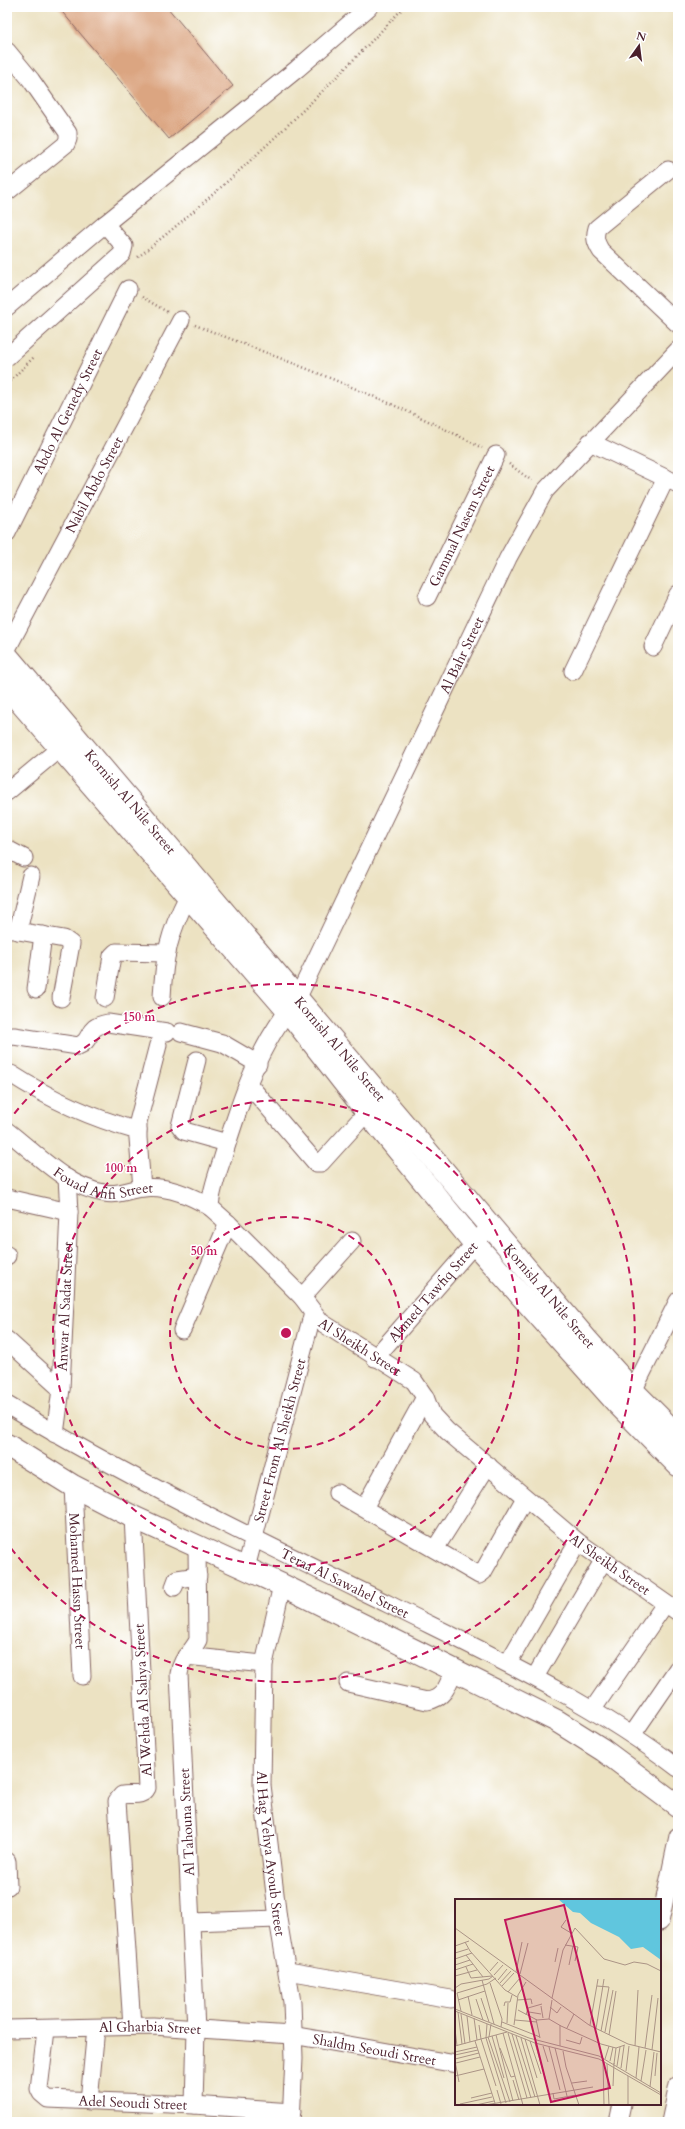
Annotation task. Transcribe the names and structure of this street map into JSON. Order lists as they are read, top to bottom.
{
  "streets": {
    "main road": ["Kornish Al Nile Street"],
    "street": [
      "Abdo Al Genedy Street",
      "Nabil Abdo Street",
      "Gammal Nasem Street",
      "Al Bahr Street",
      "Fouad Afifi Street",
      "Ahmed Tawfiq Street",
      "Anwar Al Sadat Street",
      "Al Sheikh Street",
      "Street From Al Sheikh Street",
      "Mohamed Hassn Street",
      "Teraa Al Sawahel Street",
      "Al Wehda Al Sahya Street",
      "Al Tahouna Street",
      "Al Hag Yehya Ayoub Street",
      "Al Gharbia Street",
      "Shaldm Seoudi Street",
      "Adel Seoudi Street"
    ]
  },
  "crossings": [
    ["Al Bahr Street", "Kornish Al Nile Street"],
    ["Kornish Al Nile Street", "Ahmed Tawfiq Street"],
    ["Fouad Afifi Street", "Anwar Al Sadat Street"],
    ["Fouad Afifi Street", "Al Sheikh Street"],
    ["Ahmed Tawfiq Street", "Al Sheikh Street"],
    ["Anwar Al Sadat Street", "Teraa Al Sawahel Street"],
    ["Al Sheikh Street", "Street From Al Sheikh Street"],
    ["Street From Al Sheikh Street", "Teraa Al Sawahel Street"],
    ["Al Wehda Al Sahya Street", "Al Gharbia Street"],
    ["Al Tahouna Street", "Al Gharbia Street"],
    ["Al Tahouna Street", "Adel Seoudi Street"],
    ["Al Hag Yehya Ayoub Street", "Al Gharbia Street"],
    ["Al Hag Yehya Ayoub Street", "Shaldm Seoudi Street"],
    ["Al Hag Yehya Ayoub Street", "Adel Seoudi Street"],
    ["Al Gharbia Street", "Shaldm Seoudi Street"],
    ["Al Gharbia Street", "Adel Seoudi Street"]
  ],
  "north": "top",
  "rings": ["150 m", "100 m", "50 m"]
}
